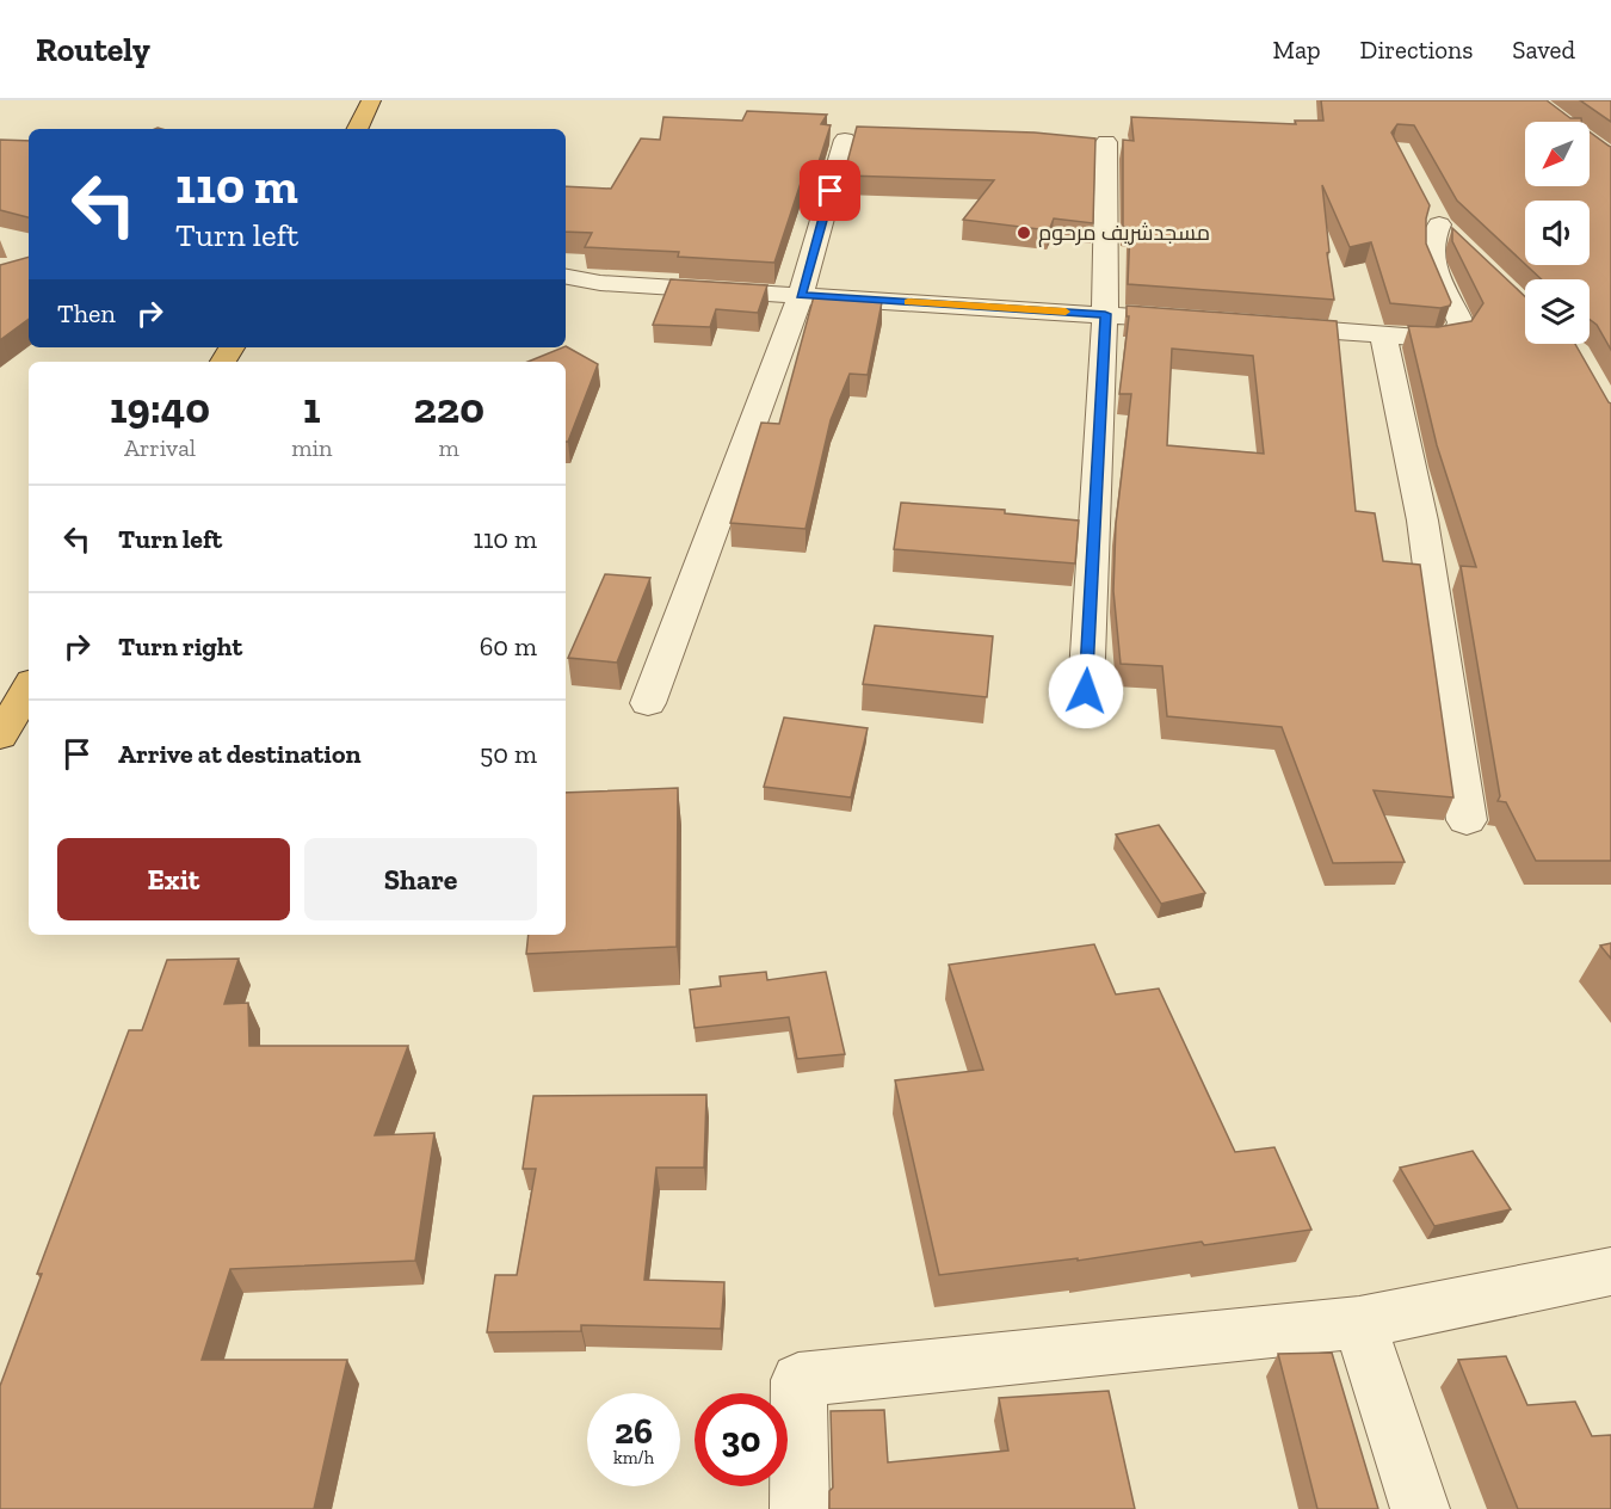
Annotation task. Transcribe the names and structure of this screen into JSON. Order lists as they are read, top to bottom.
{
  "places": ["مسجدشریف مرحوم"],
  "north": "bottom left",
  "page": {
    "header": "Routely",
    "nav": ["Map", "Directions", "Saved"],
    "turn": ["110 m", "Turn left"],
    "then": "Then",
    "eta": [
      "19:40",
      "Arrival",
      "1",
      "min",
      "220",
      "m"
    ],
    "list": [
      {
        "name": "Turn left",
        "value": "110 m"
      },
      {
        "name": "Turn right",
        "value": "60 m"
      },
      {
        "name": "Arrive at destination",
        "value": "50 m"
      }
    ],
    "buttons": ["Exit", "Share"],
    "speed": "26 km/h",
    "limit": "30"
  }
}
